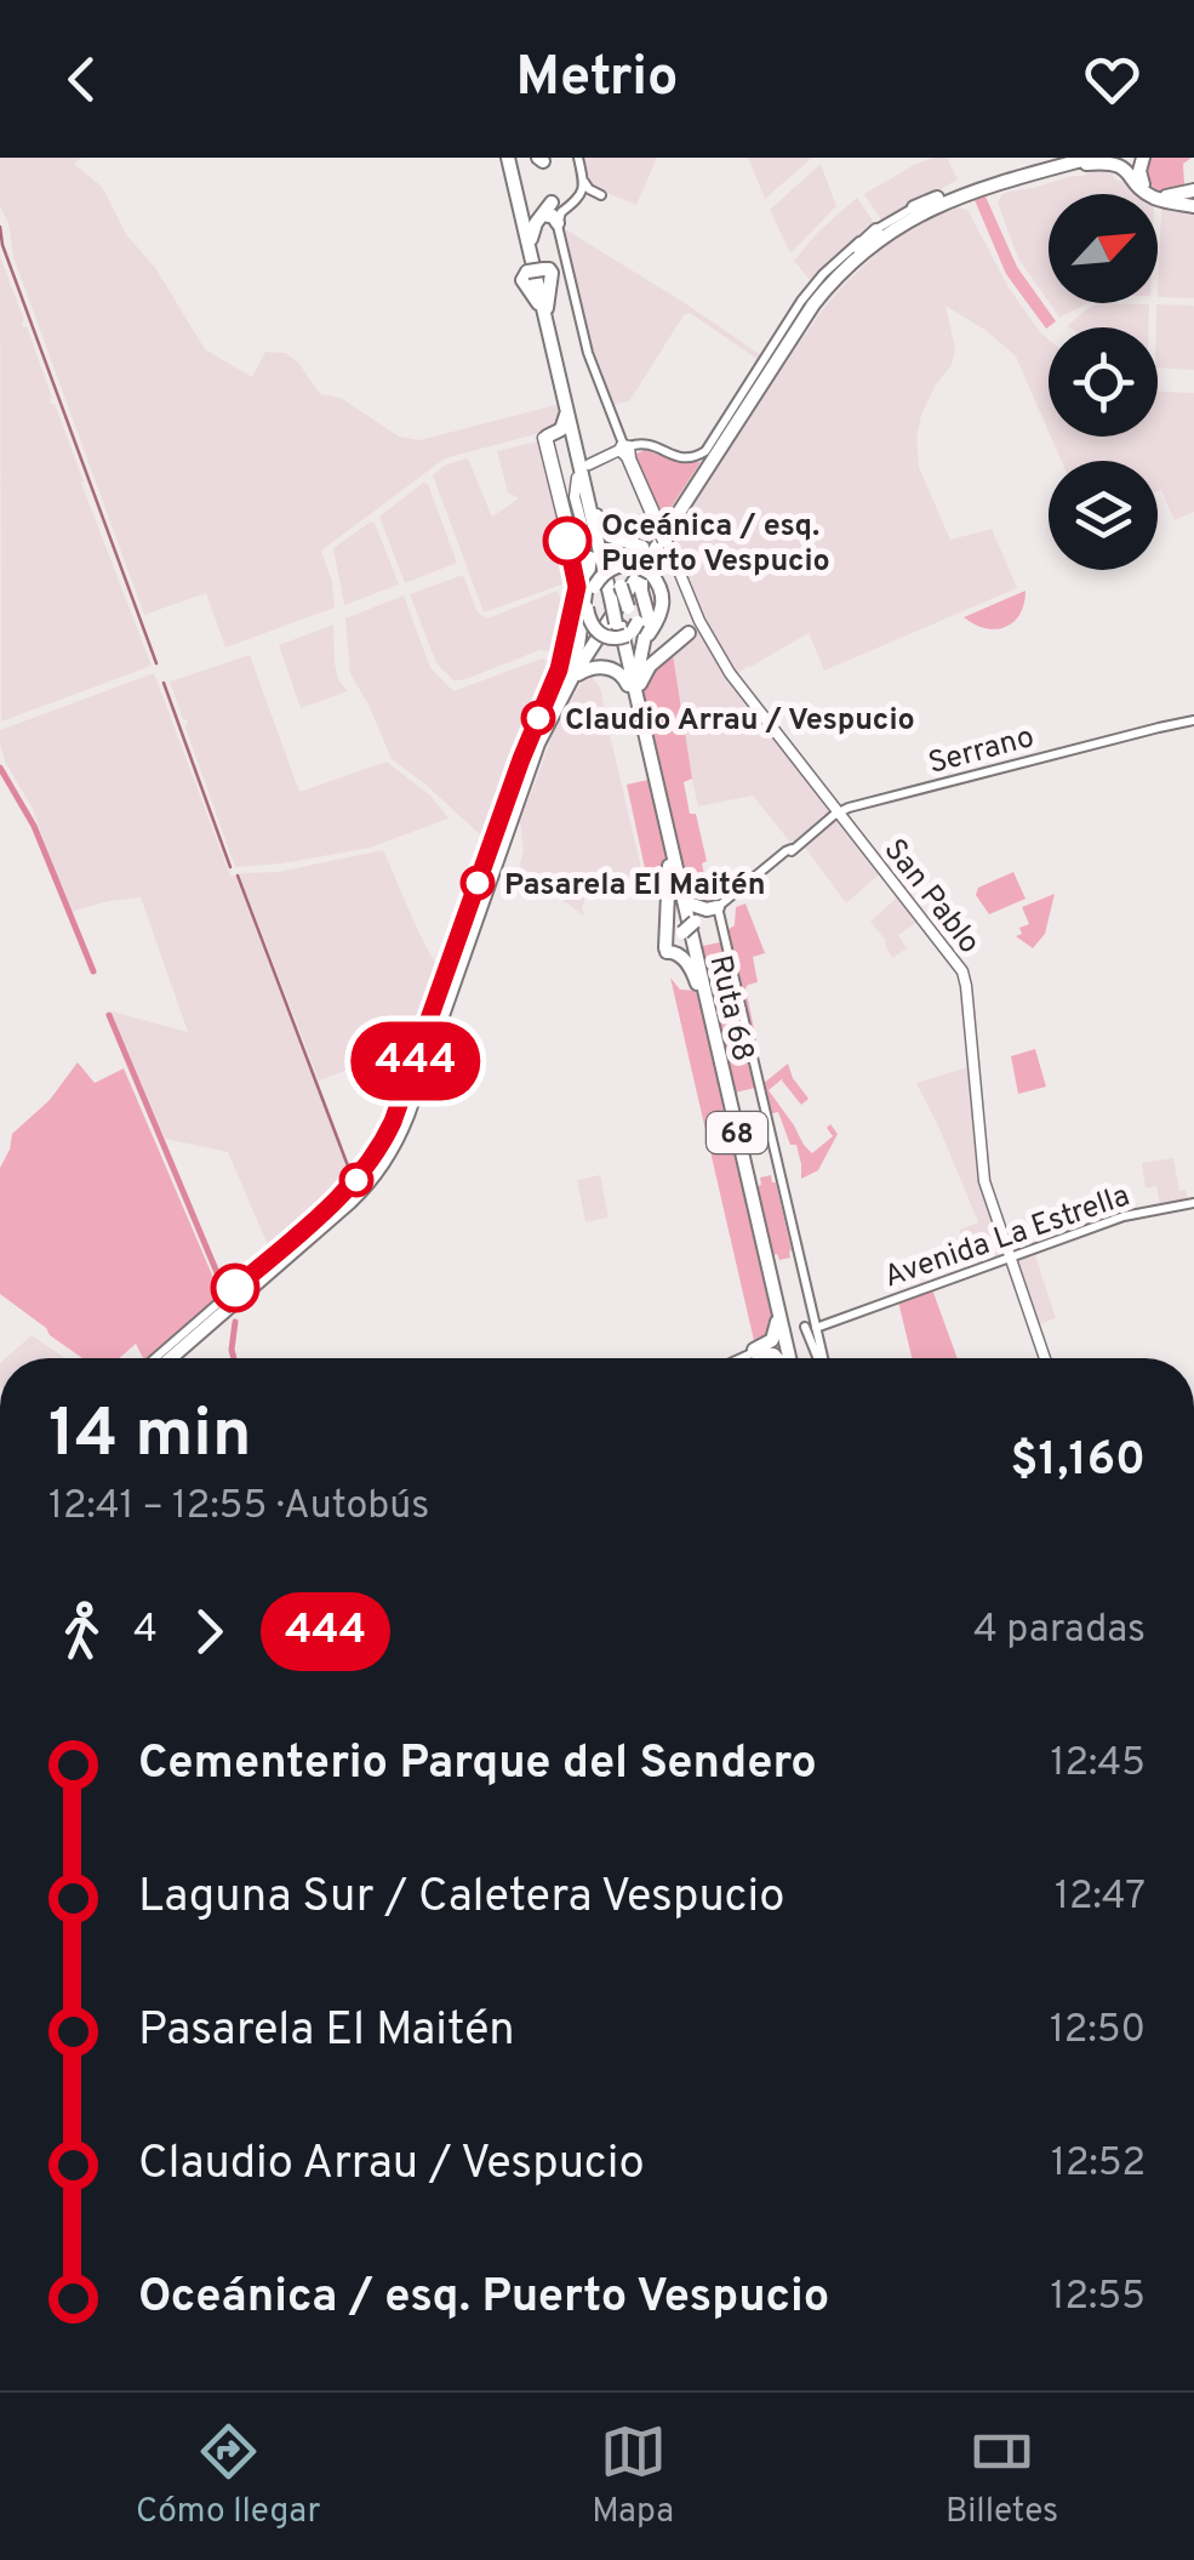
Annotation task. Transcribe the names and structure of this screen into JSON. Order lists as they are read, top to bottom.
{
  "streets": {
    "highway": ["Ruta 68", "68"],
    "main road": ["Serrano", "San Pablo", "Avenida La Estrella"]
  },
  "crossings": [
    ["Serrano", "San Pablo"],
    ["San Pablo", "Avenida La Estrella"]
  ],
  "places": ["Oceánica / esq. Puerto Vespucio", "Claudio Arrau / Vespucio", "Pasarela El Maitén"],
  "lines": ["bus line 444"],
  "north": "top right",
  "page": {
    "header": "Metrio",
    "on_map": "444",
    "heading": ["14 min", "12:41 – 12:55 · Autobús", "$1,160"],
    "legs": ["4", "444", "4 paradas"],
    "list": [
      {
        "name": "Cementerio Parque del Sendero",
        "value": "12:45"
      },
      {
        "name": "Laguna Sur / Caletera Vespucio",
        "value": "12:47"
      },
      {
        "name": "Pasarela El Maitén",
        "value": "12:50"
      },
      {
        "name": "Claudio Arrau / Vespucio",
        "value": "12:52"
      },
      {
        "name": "Oceánica / esq. Puerto Vespucio",
        "value": "12:55"
      }
    ],
    "tabs": ["Cómo llegar", "Mapa", "Billetes"]
  }
}
